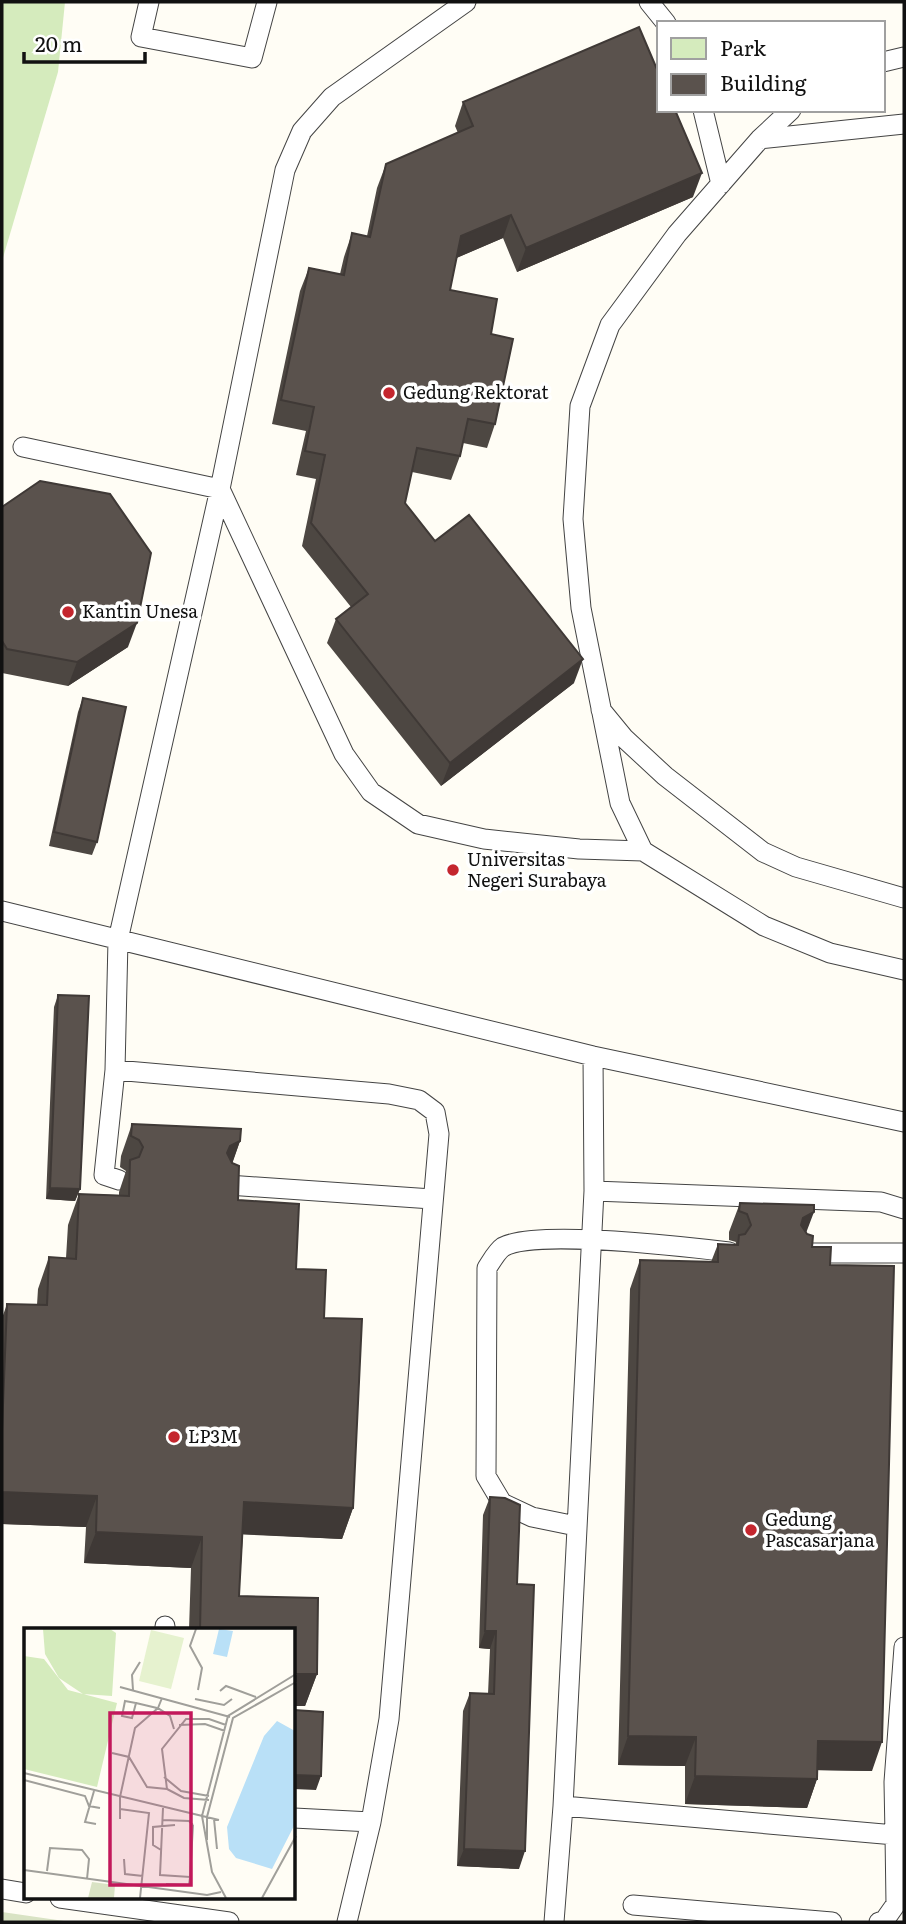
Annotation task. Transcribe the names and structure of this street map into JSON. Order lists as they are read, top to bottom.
{
  "places": [
    "Gedung Rektorat",
    "Kantin Unesa",
    "Universitas Negeri Surabaya",
    "LP3M",
    "Gedung Pascasarjana"
  ],
  "legend": ["Park", "Building"],
  "scale_bar": "20 m"
}
